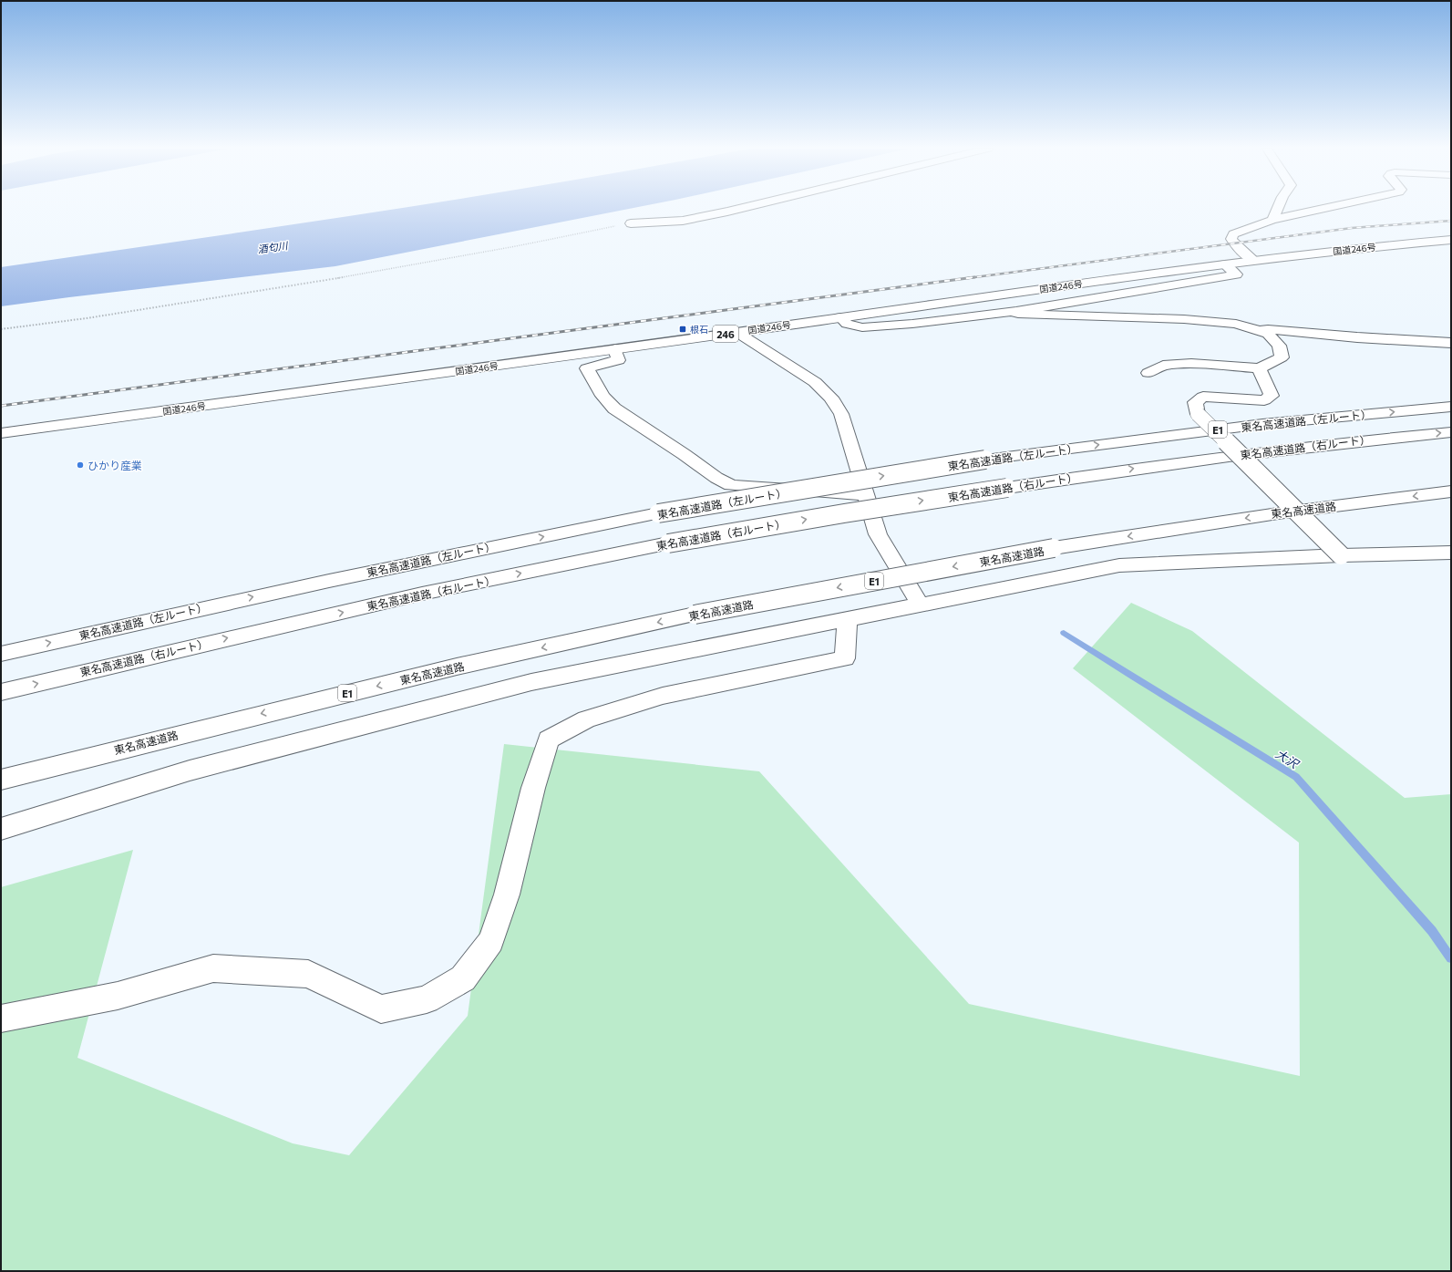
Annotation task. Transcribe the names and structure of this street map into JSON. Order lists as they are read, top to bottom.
{
  "streets": {
    "main road": [
      "国道246号",
      "246",
      "東名高速道路（左ルート）",
      "E1",
      "東名高速道路（右ルート）",
      "東名高速道路"
    ]
  },
  "water": ["酒匂川", "大沢"],
  "places": {
    "transit": ["根石"],
    "other": ["ひかり産業"]
  }
}
